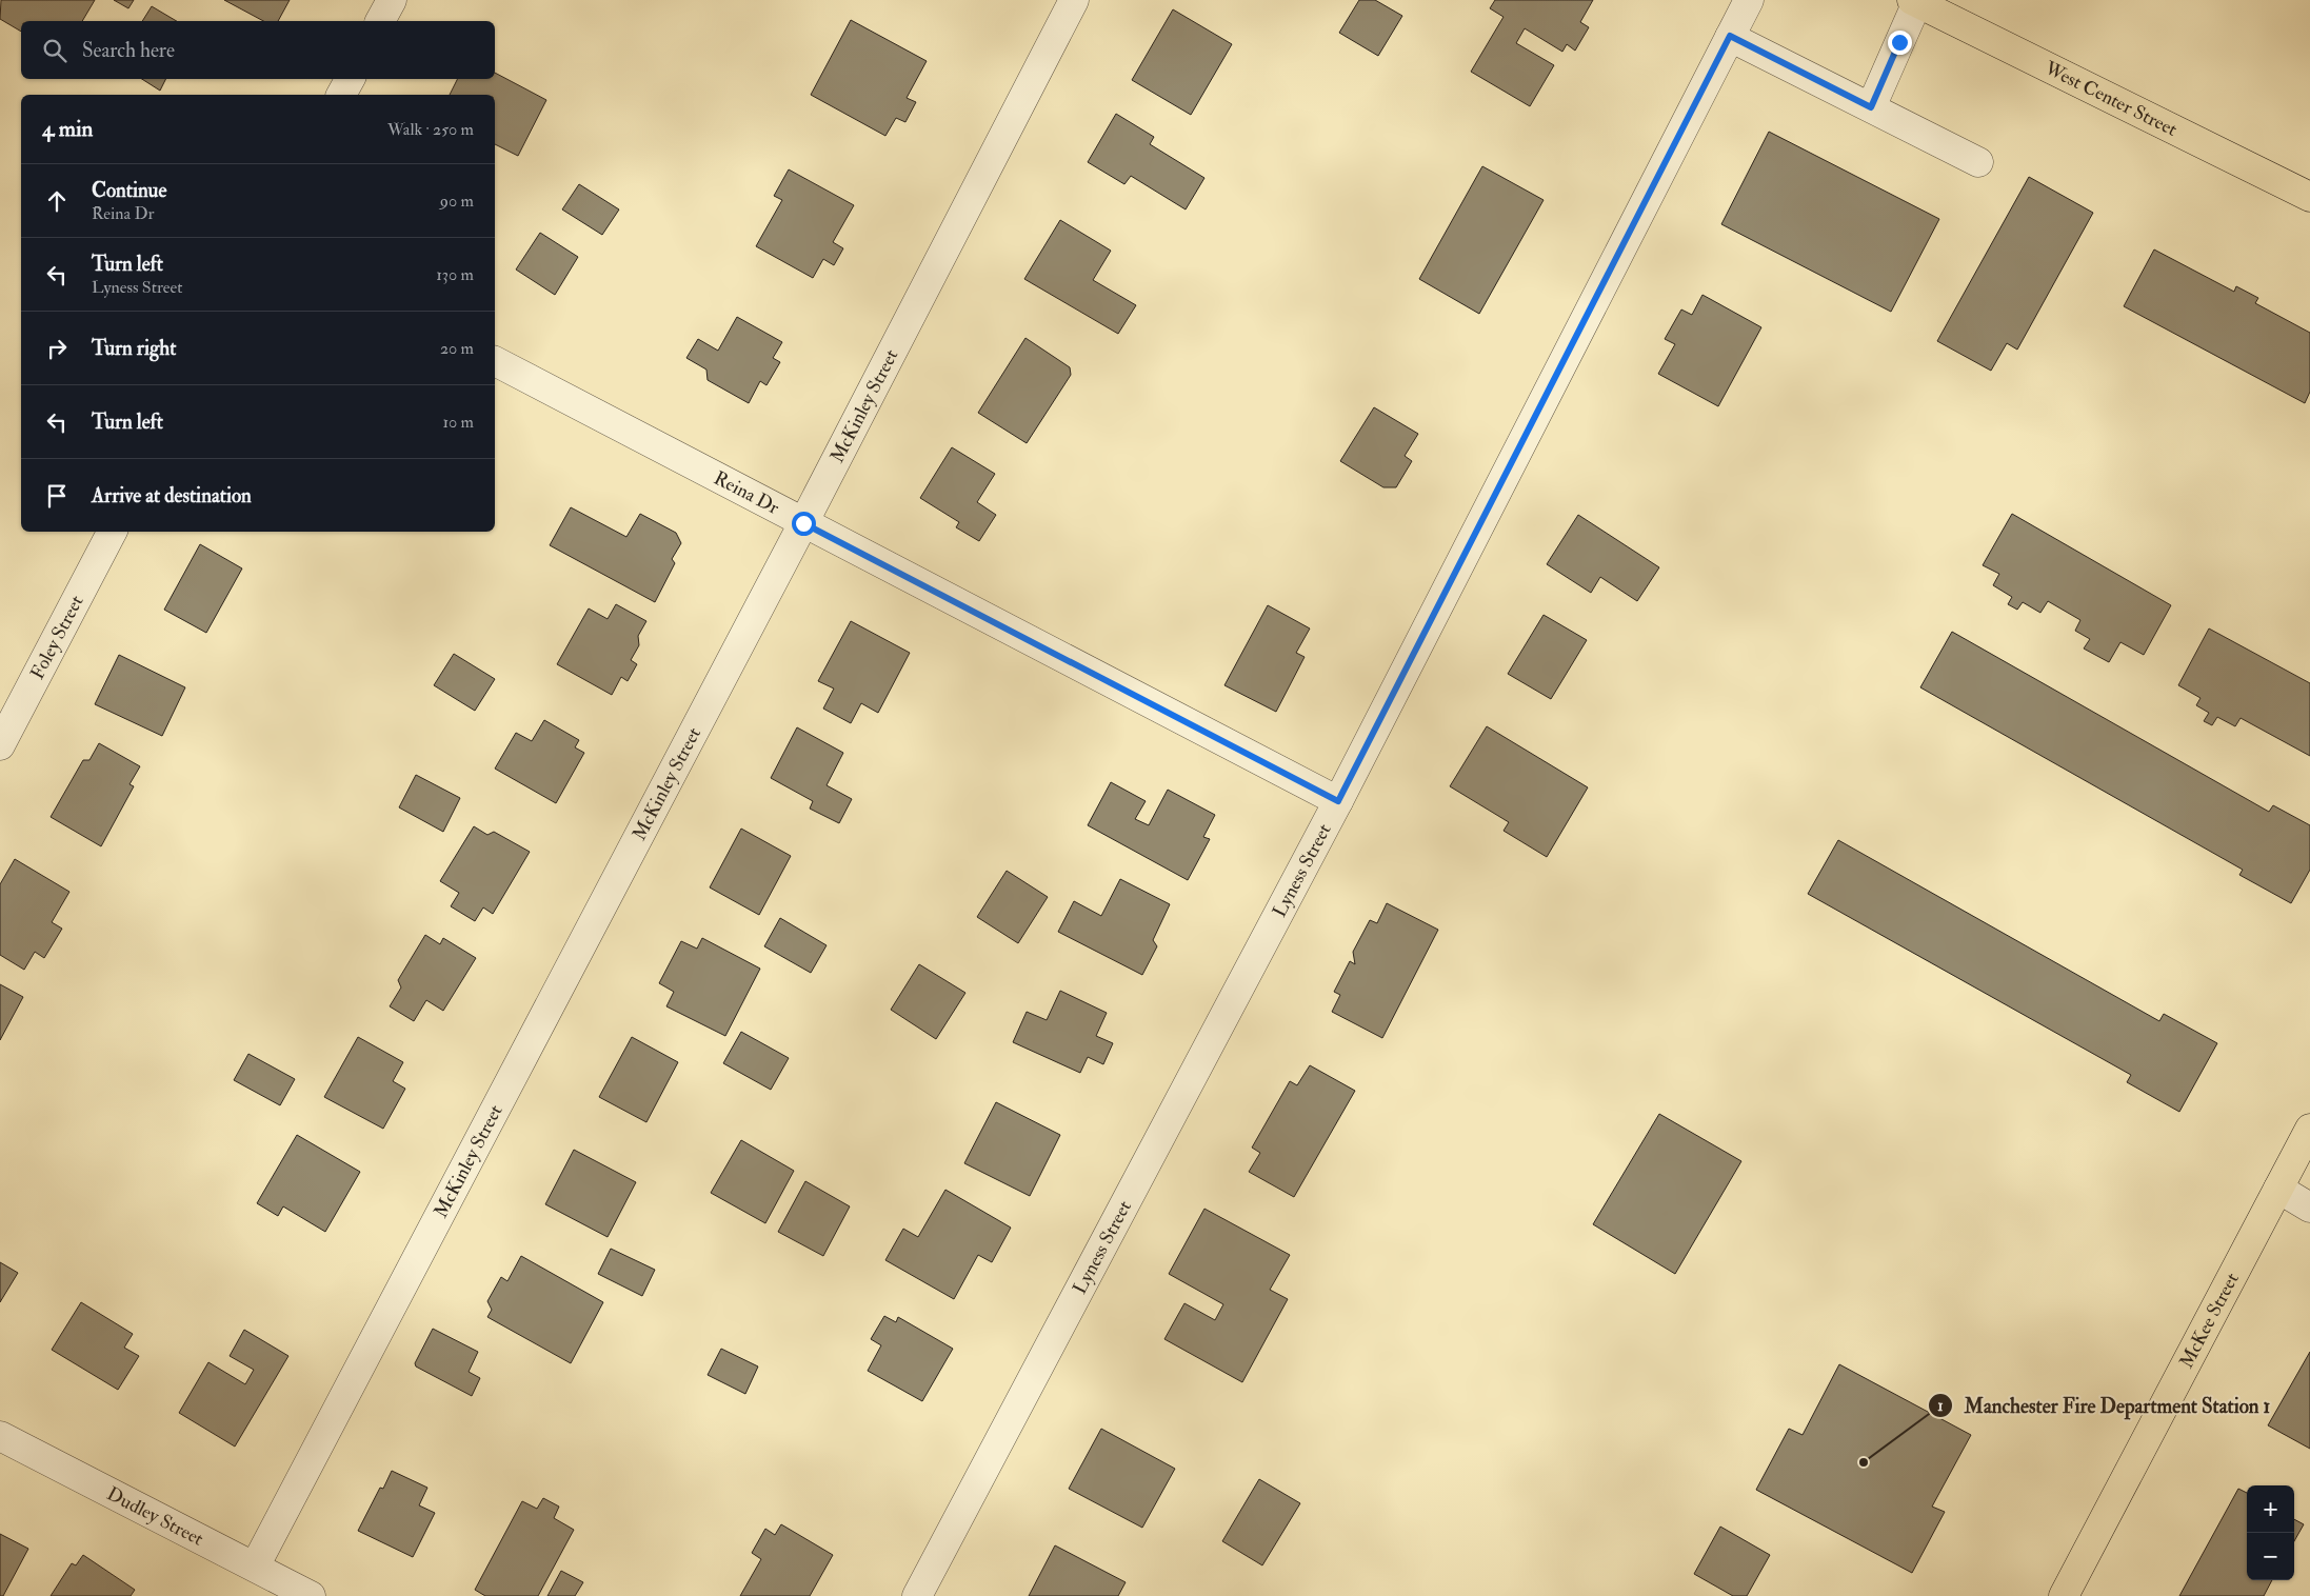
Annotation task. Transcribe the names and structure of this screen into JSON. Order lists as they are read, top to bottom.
{
  "streets": {
    "main road": ["West Center Street", "McKee Street"],
    "street": [
      "McKinley Street",
      "Reina Dr",
      "Foley Street",
      "Lyness Street",
      "Dudley Street"
    ]
  },
  "crossings": [
    ["McKinley Street", "Reina Dr"],
    ["McKinley Street", "Dudley Street"],
    ["Reina Dr", "Lyness Street"]
  ],
  "places": ["Manchester Fire Department Station 1"],
  "page": {
    "search": "Search here",
    "heading": ["4 min", "Walk · 250 m"],
    "list": [
      ["Continue", "Reina Dr", "90 m"],
      ["Turn left", "Lyness Street", "130 m"],
      ["Turn right", "20 m"],
      ["Turn left", "10 m"],
      "Arrive at destination"
    ],
    "map_buttons": ["+", "−"]
  }
}
